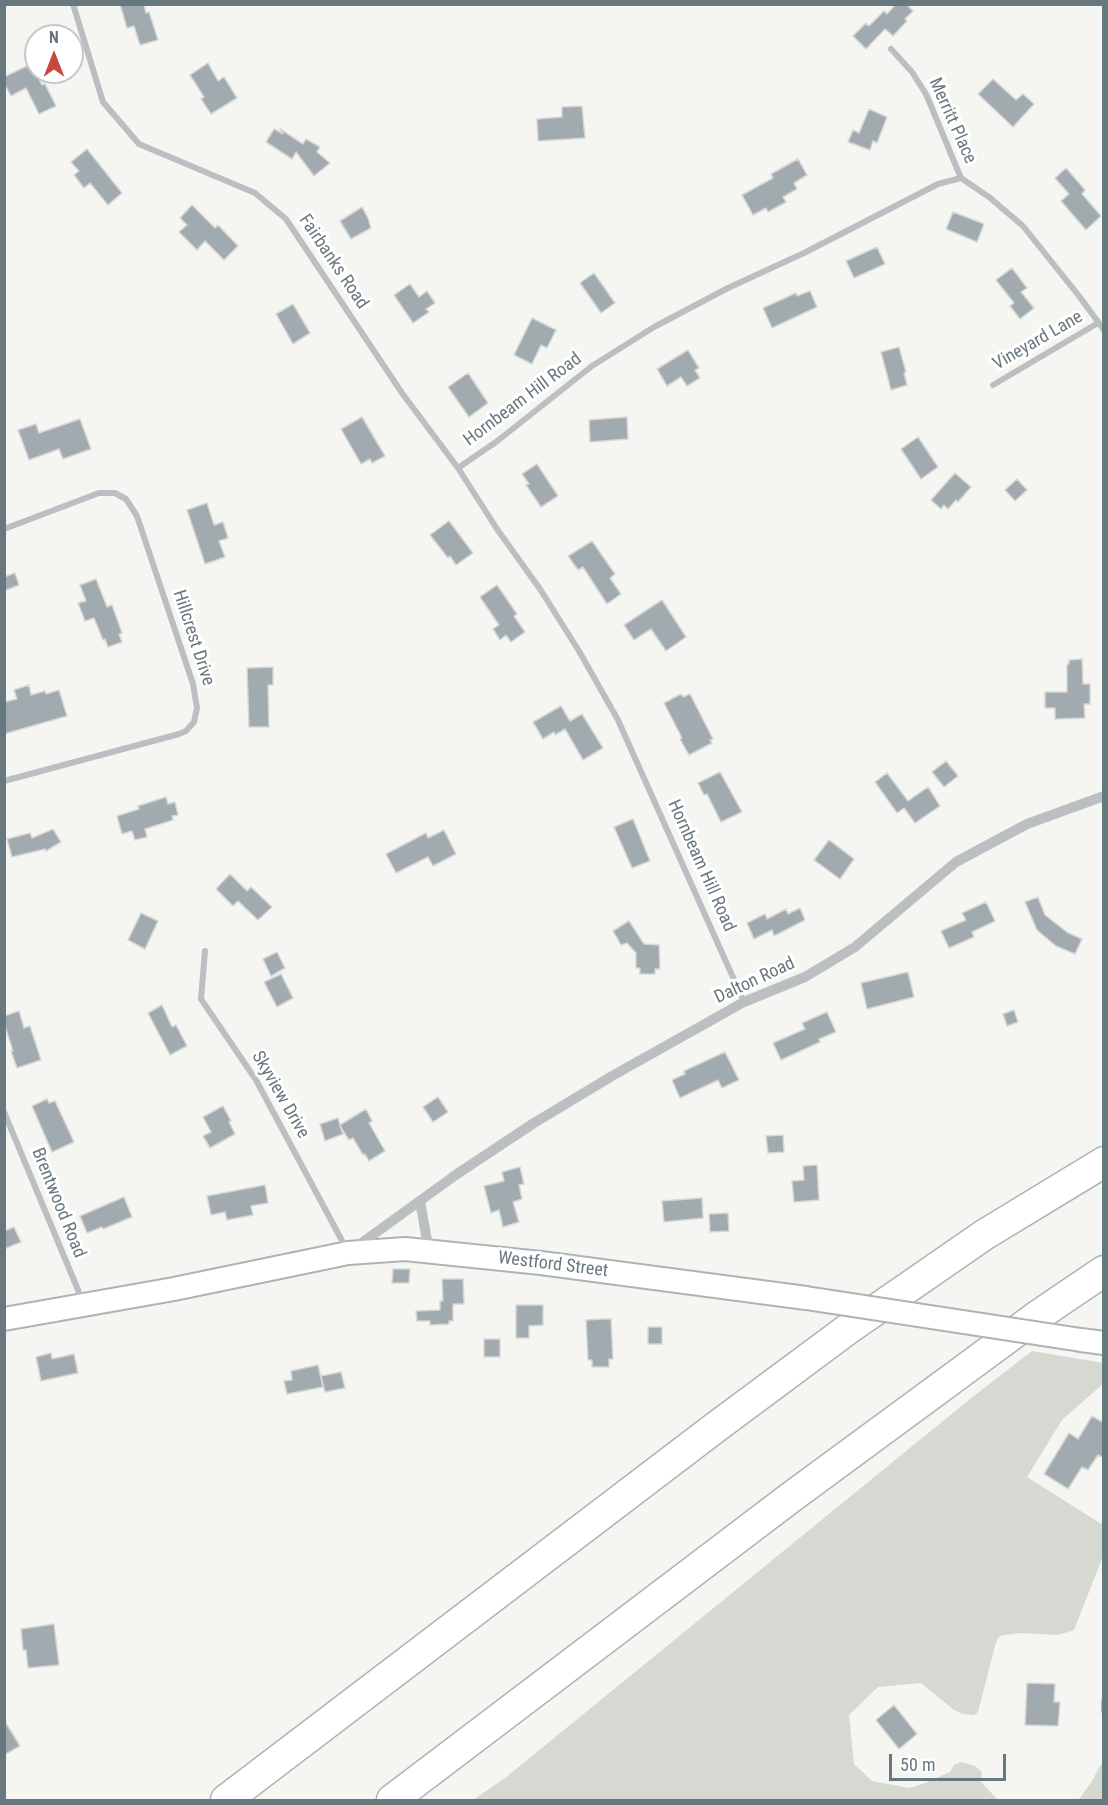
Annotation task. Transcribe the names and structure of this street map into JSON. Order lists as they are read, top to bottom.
{
  "streets": {
    "main road": ["Westford Street"],
    "street": [
      "Merritt Place",
      "Fairbanks Road",
      "Vineyard Lane",
      "Hornbeam Hill Road",
      "Hillcrest Drive",
      "Dalton Road",
      "Skyview Drive",
      "Brentwood Road"
    ]
  },
  "crossings": [
    ["Merritt Place", "Hornbeam Hill Road"],
    ["Fairbanks Road", "Hornbeam Hill Road"],
    ["Hornbeam Hill Road", "Dalton Road"],
    ["Dalton Road", "Skyview Drive"],
    ["Dalton Road", "Westford Street"],
    ["Skyview Drive", "Westford Street"],
    ["Brentwood Road", "Westford Street"]
  ],
  "scale_bar": "50 m",
  "north": "top"
}
